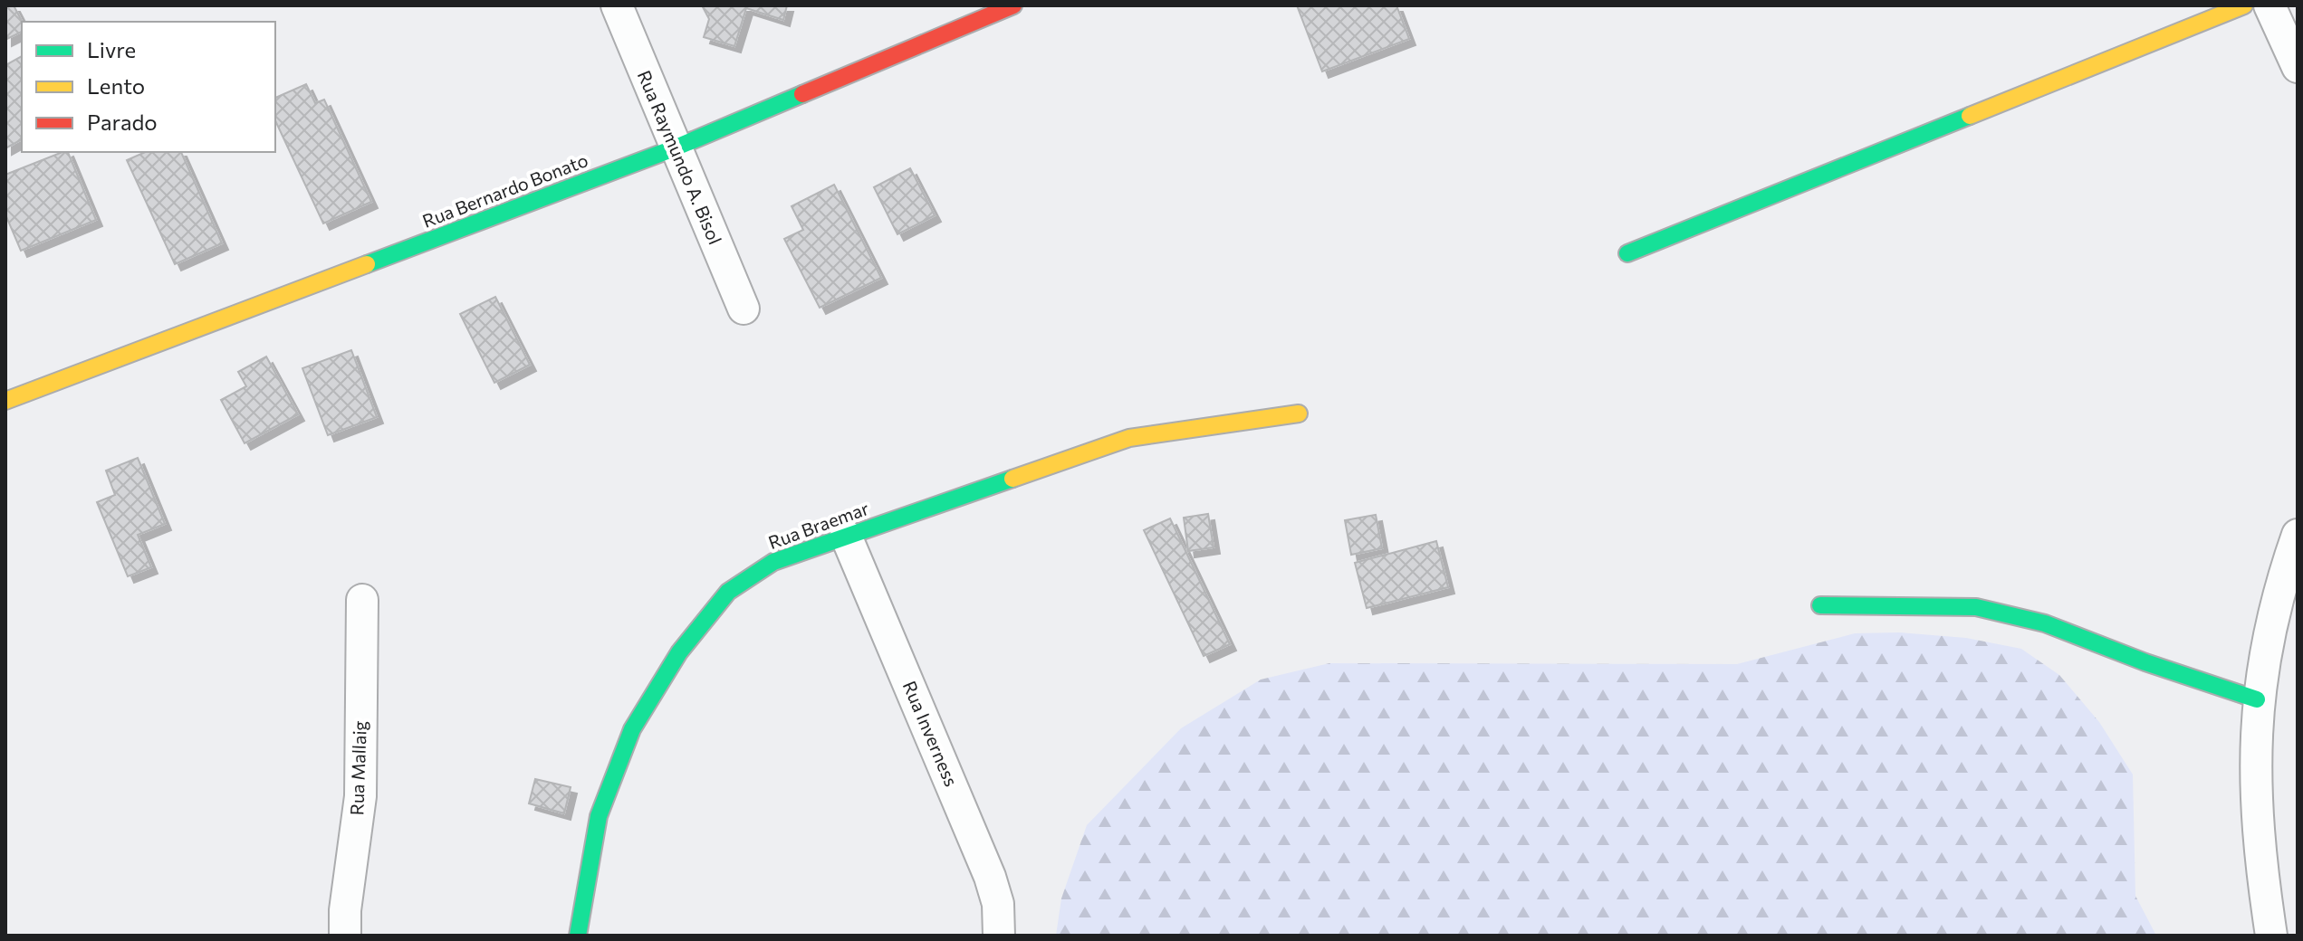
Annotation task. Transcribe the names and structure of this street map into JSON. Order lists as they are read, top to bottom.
{
  "streets": {
    "street": [
      "Rua Raymundo A. Bisol",
      "Rua Bernardo Bonato",
      "Rua Braemar",
      "Rua Inverness",
      "Rua Mallaig"
    ]
  },
  "crossings": [
    ["Rua Raymundo A. Bisol", "Rua Bernardo Bonato"],
    ["Rua Braemar", "Rua Inverness"]
  ],
  "legend": ["Livre", "Lento", "Parado"]
}
